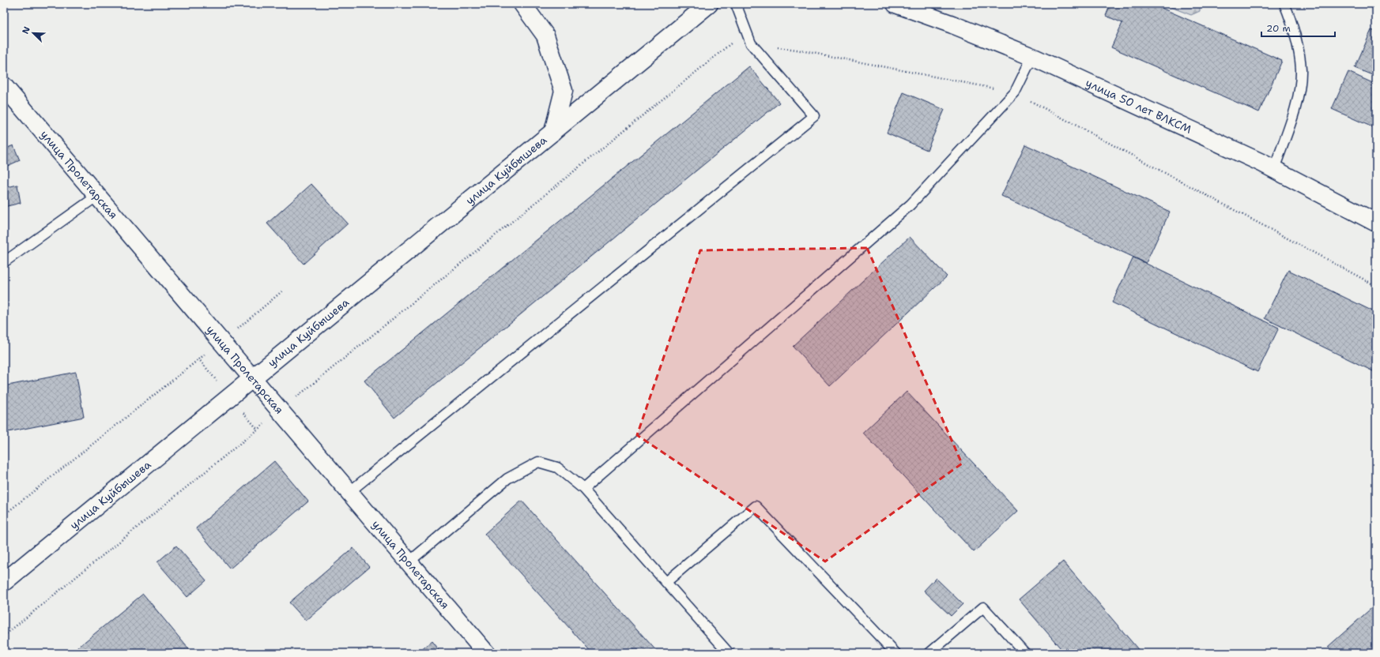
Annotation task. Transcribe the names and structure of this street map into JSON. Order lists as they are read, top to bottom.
{
  "streets": {
    "main road": ["улица 50 лет ВЛКСМ", "улица Куйбышева", "улица Пролетарская"]
  },
  "crossings": [
    ["улица Куйбышева", "улица Пролетарская"]
  ],
  "scale_bar": "20 m",
  "north": "top left"
}
